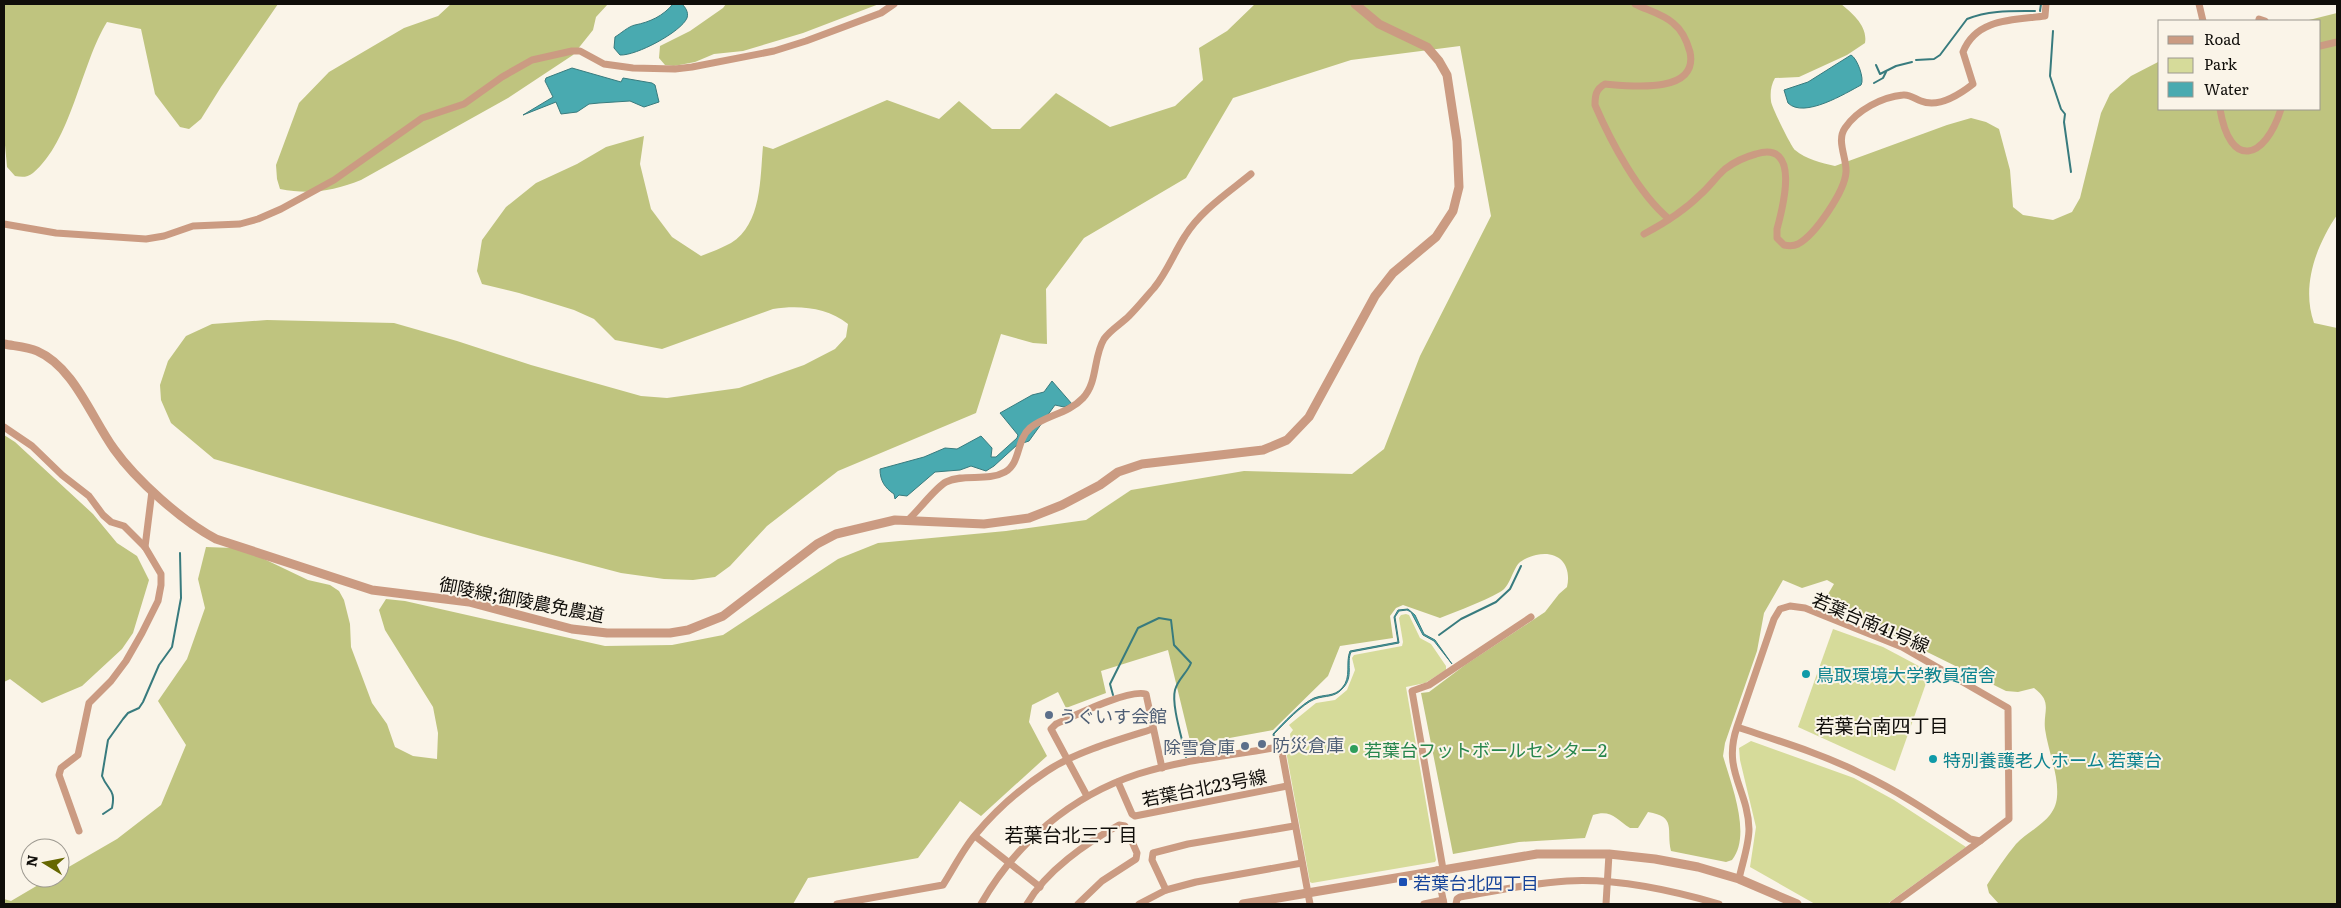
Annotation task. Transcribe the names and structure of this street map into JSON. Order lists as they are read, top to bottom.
{
  "streets": {
    "street": ["御陵線;御陵農免農道", "若葉台南41号線", "若葉台北23号線"]
  },
  "districts": ["若葉台南四丁目", "若葉台北三丁目"],
  "places": {
    "other": [
      "鳥取環境大学教員宿舎",
      "うぐいす会館",
      "防災倉庫",
      "除雪倉庫",
      "若葉台フットボールセンター2",
      "特別養護老人ホーム 若葉台"
    ],
    "transit": ["若葉台北四丁目"]
  },
  "legend": ["Road", "Park", "Water"],
  "north": "left"
}
